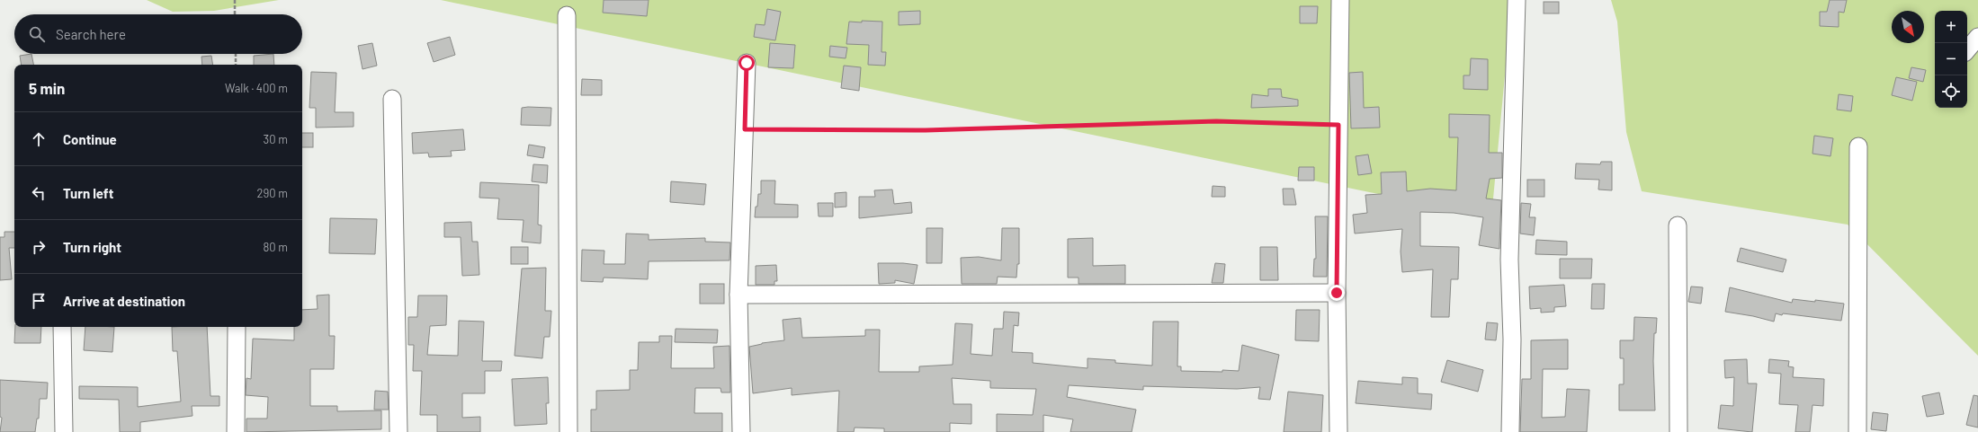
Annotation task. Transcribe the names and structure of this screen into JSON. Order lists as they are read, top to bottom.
{
  "north": "bottom right",
  "page": {
    "map_buttons": ["+", "−"],
    "search": "Search here",
    "heading": ["5 min", "Walk · 400 m"],
    "list": [
      ["Continue", "30 m"],
      ["Turn left", "290 m"],
      ["Turn right", "80 m"],
      "Arrive at destination"
    ]
  }
}
